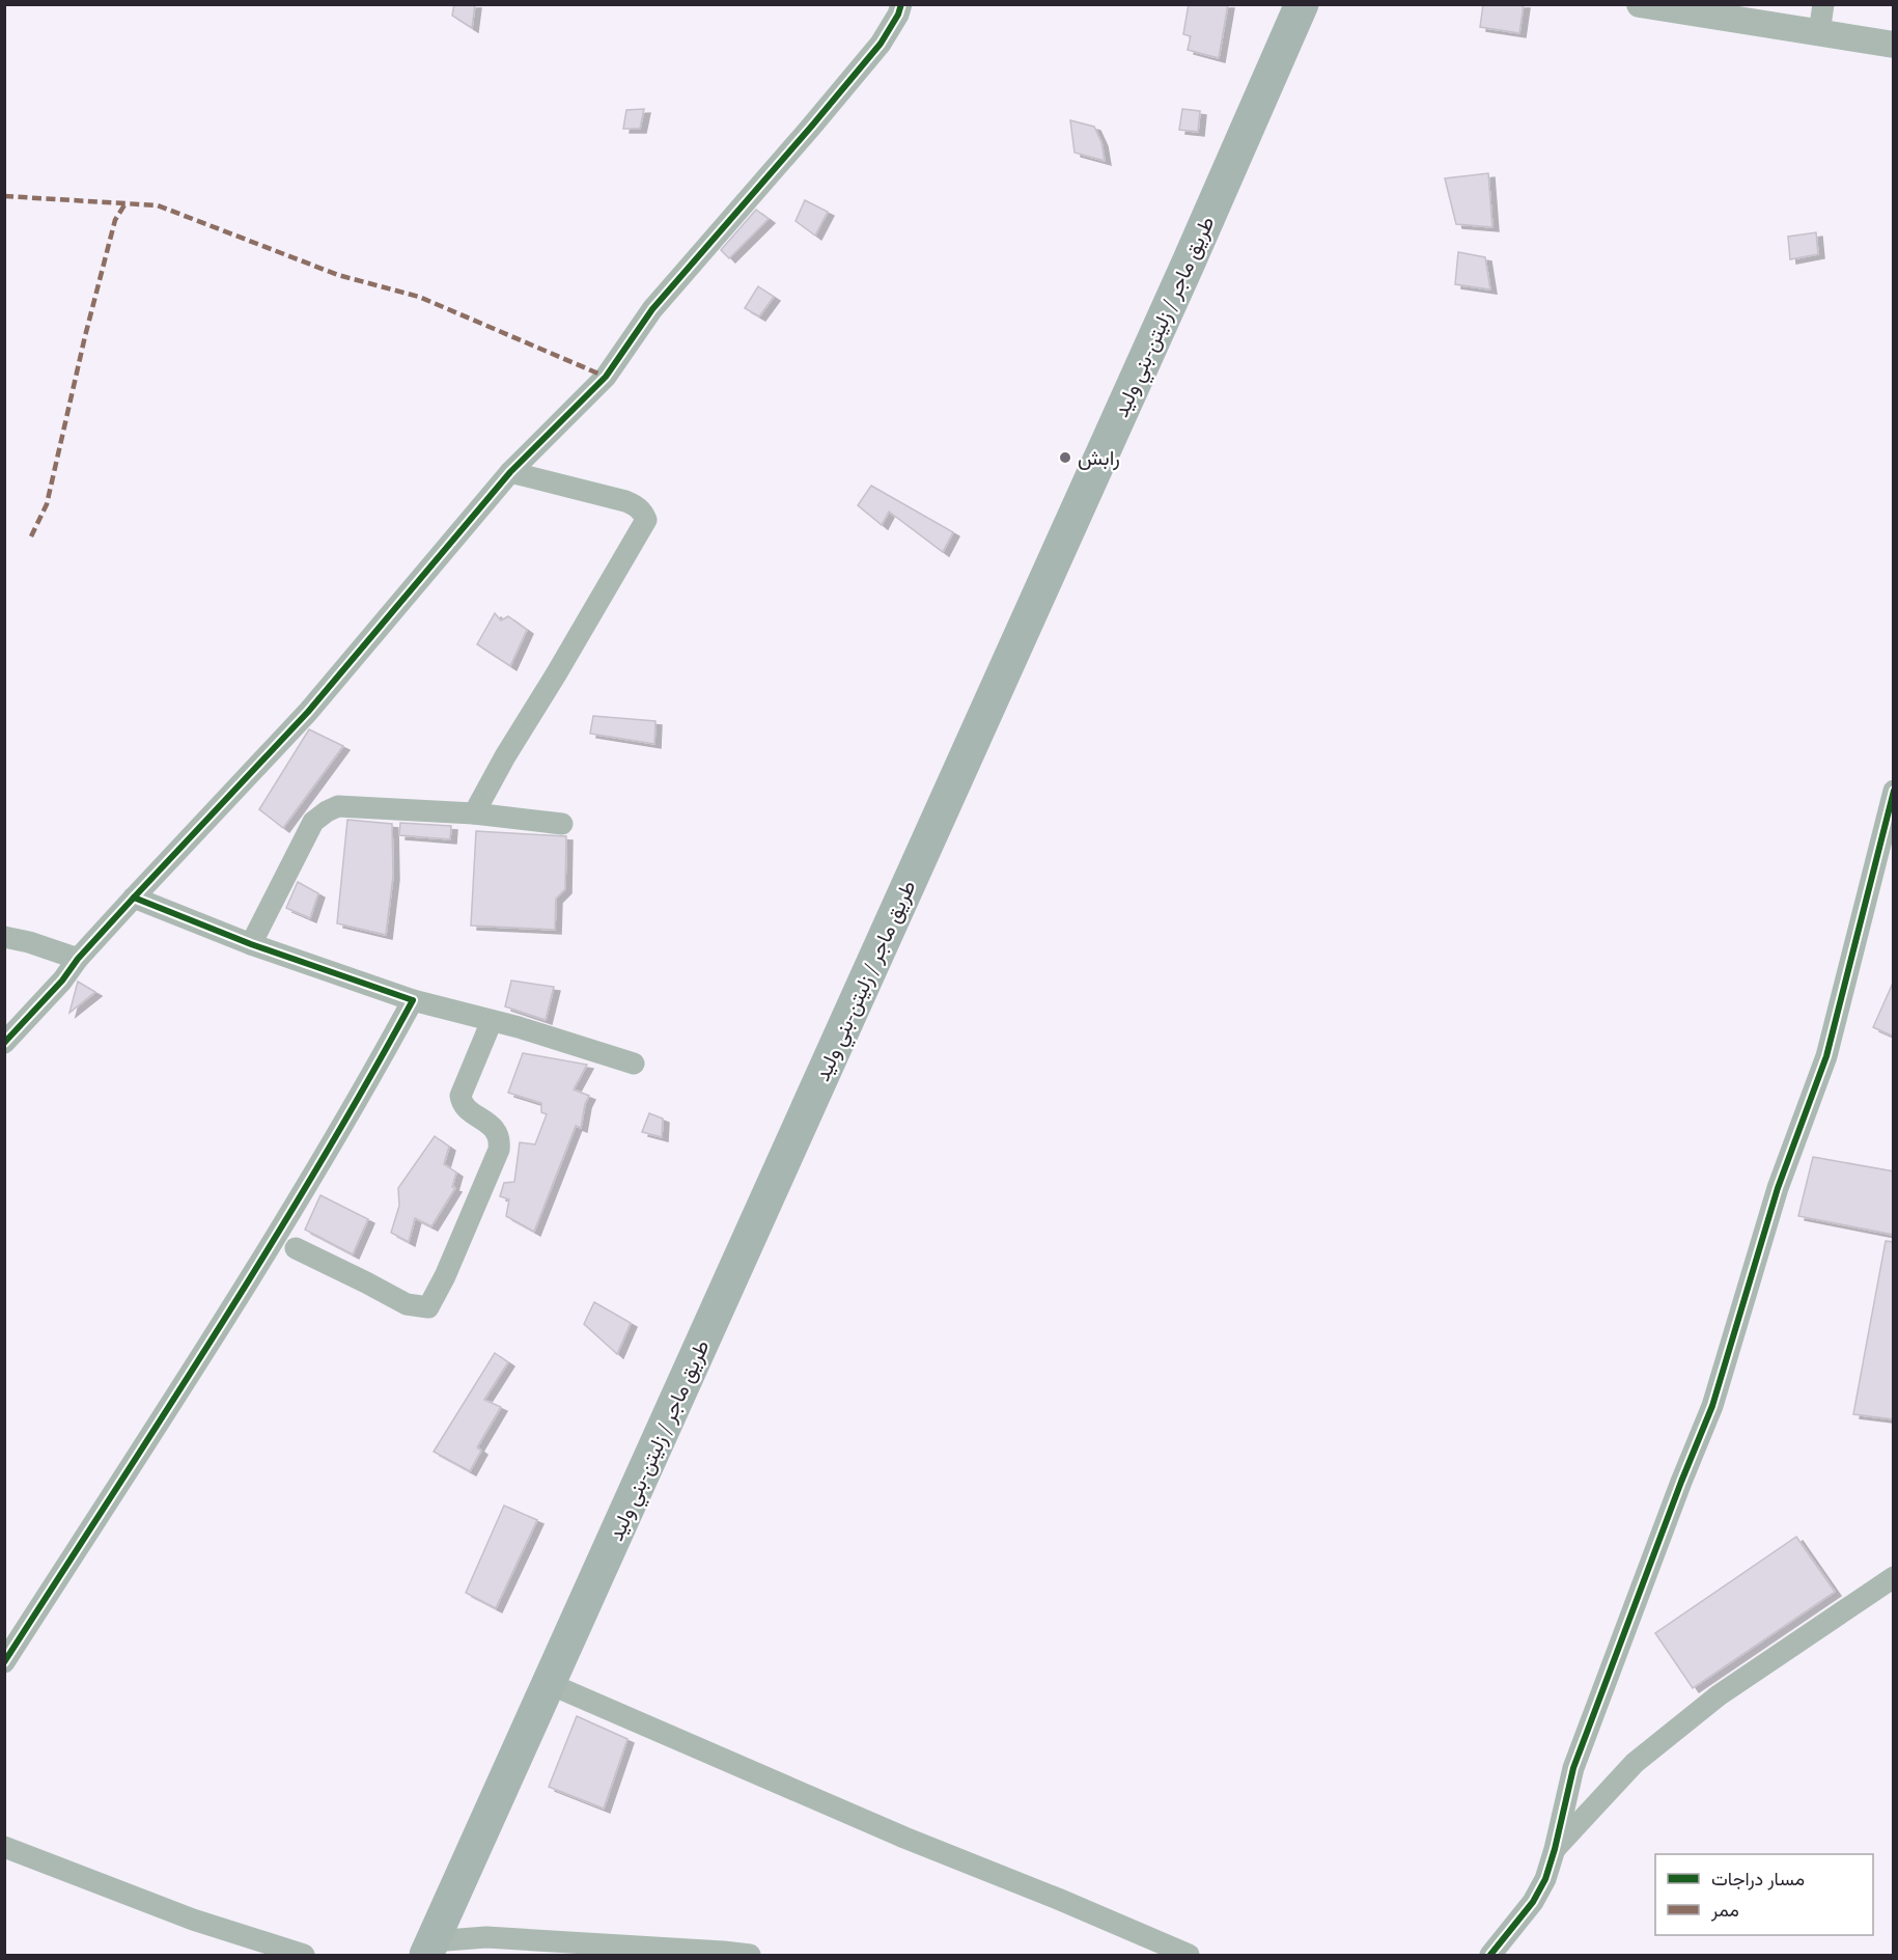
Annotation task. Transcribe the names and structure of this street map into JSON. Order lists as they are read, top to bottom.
{
  "streets": {
    "highway": ["طريق ماجر / زليتن-بني وليد"]
  },
  "places": ["رابش"],
  "legend": ["مسار دراجات", "ممر"]
}
